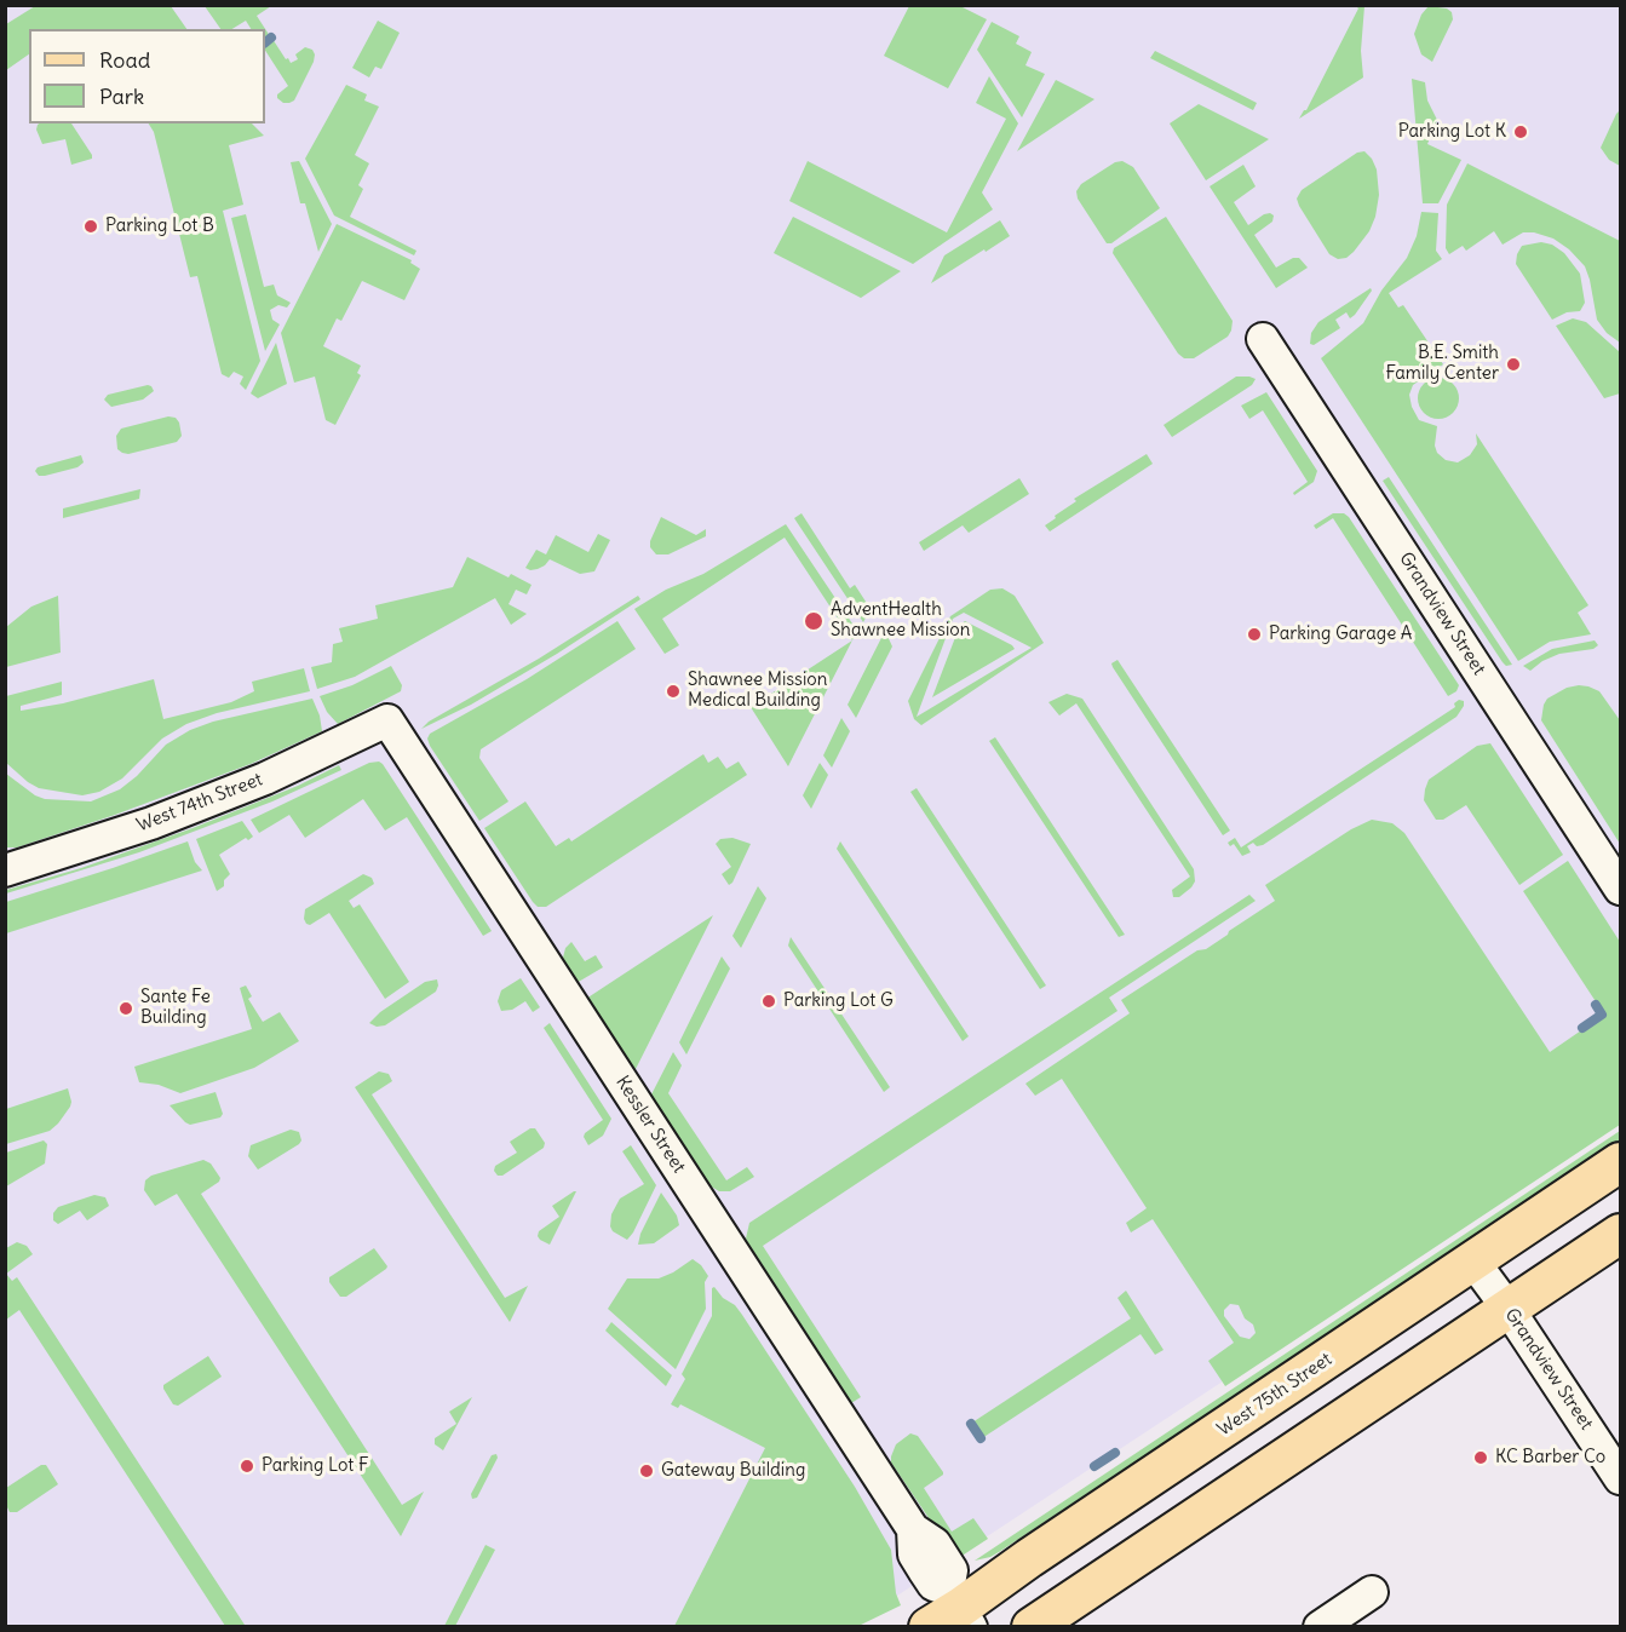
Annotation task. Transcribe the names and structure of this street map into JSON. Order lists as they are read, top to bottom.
{
  "streets": {
    "main road": ["West 75th Street"],
    "street": ["Grandview Street", "West 74th Street", "Kessler Street"]
  },
  "crossings": [
    ["Grandview Street", "West 75th Street"],
    ["West 74th Street", "Kessler Street"],
    ["Kessler Street", "West 75th Street"]
  ],
  "places": [
    "Parking Lot K",
    "Parking Lot B",
    "B.E. Smith Family Center",
    "AdventHealth Shawnee Mission",
    "Parking Garage A",
    "Shawnee Mission Medical Building",
    "Parking Lot G",
    "Sante Fe Building",
    "KC Barber Co",
    "Parking Lot F",
    "Gateway Building"
  ],
  "legend": ["Road", "Park"]
}
